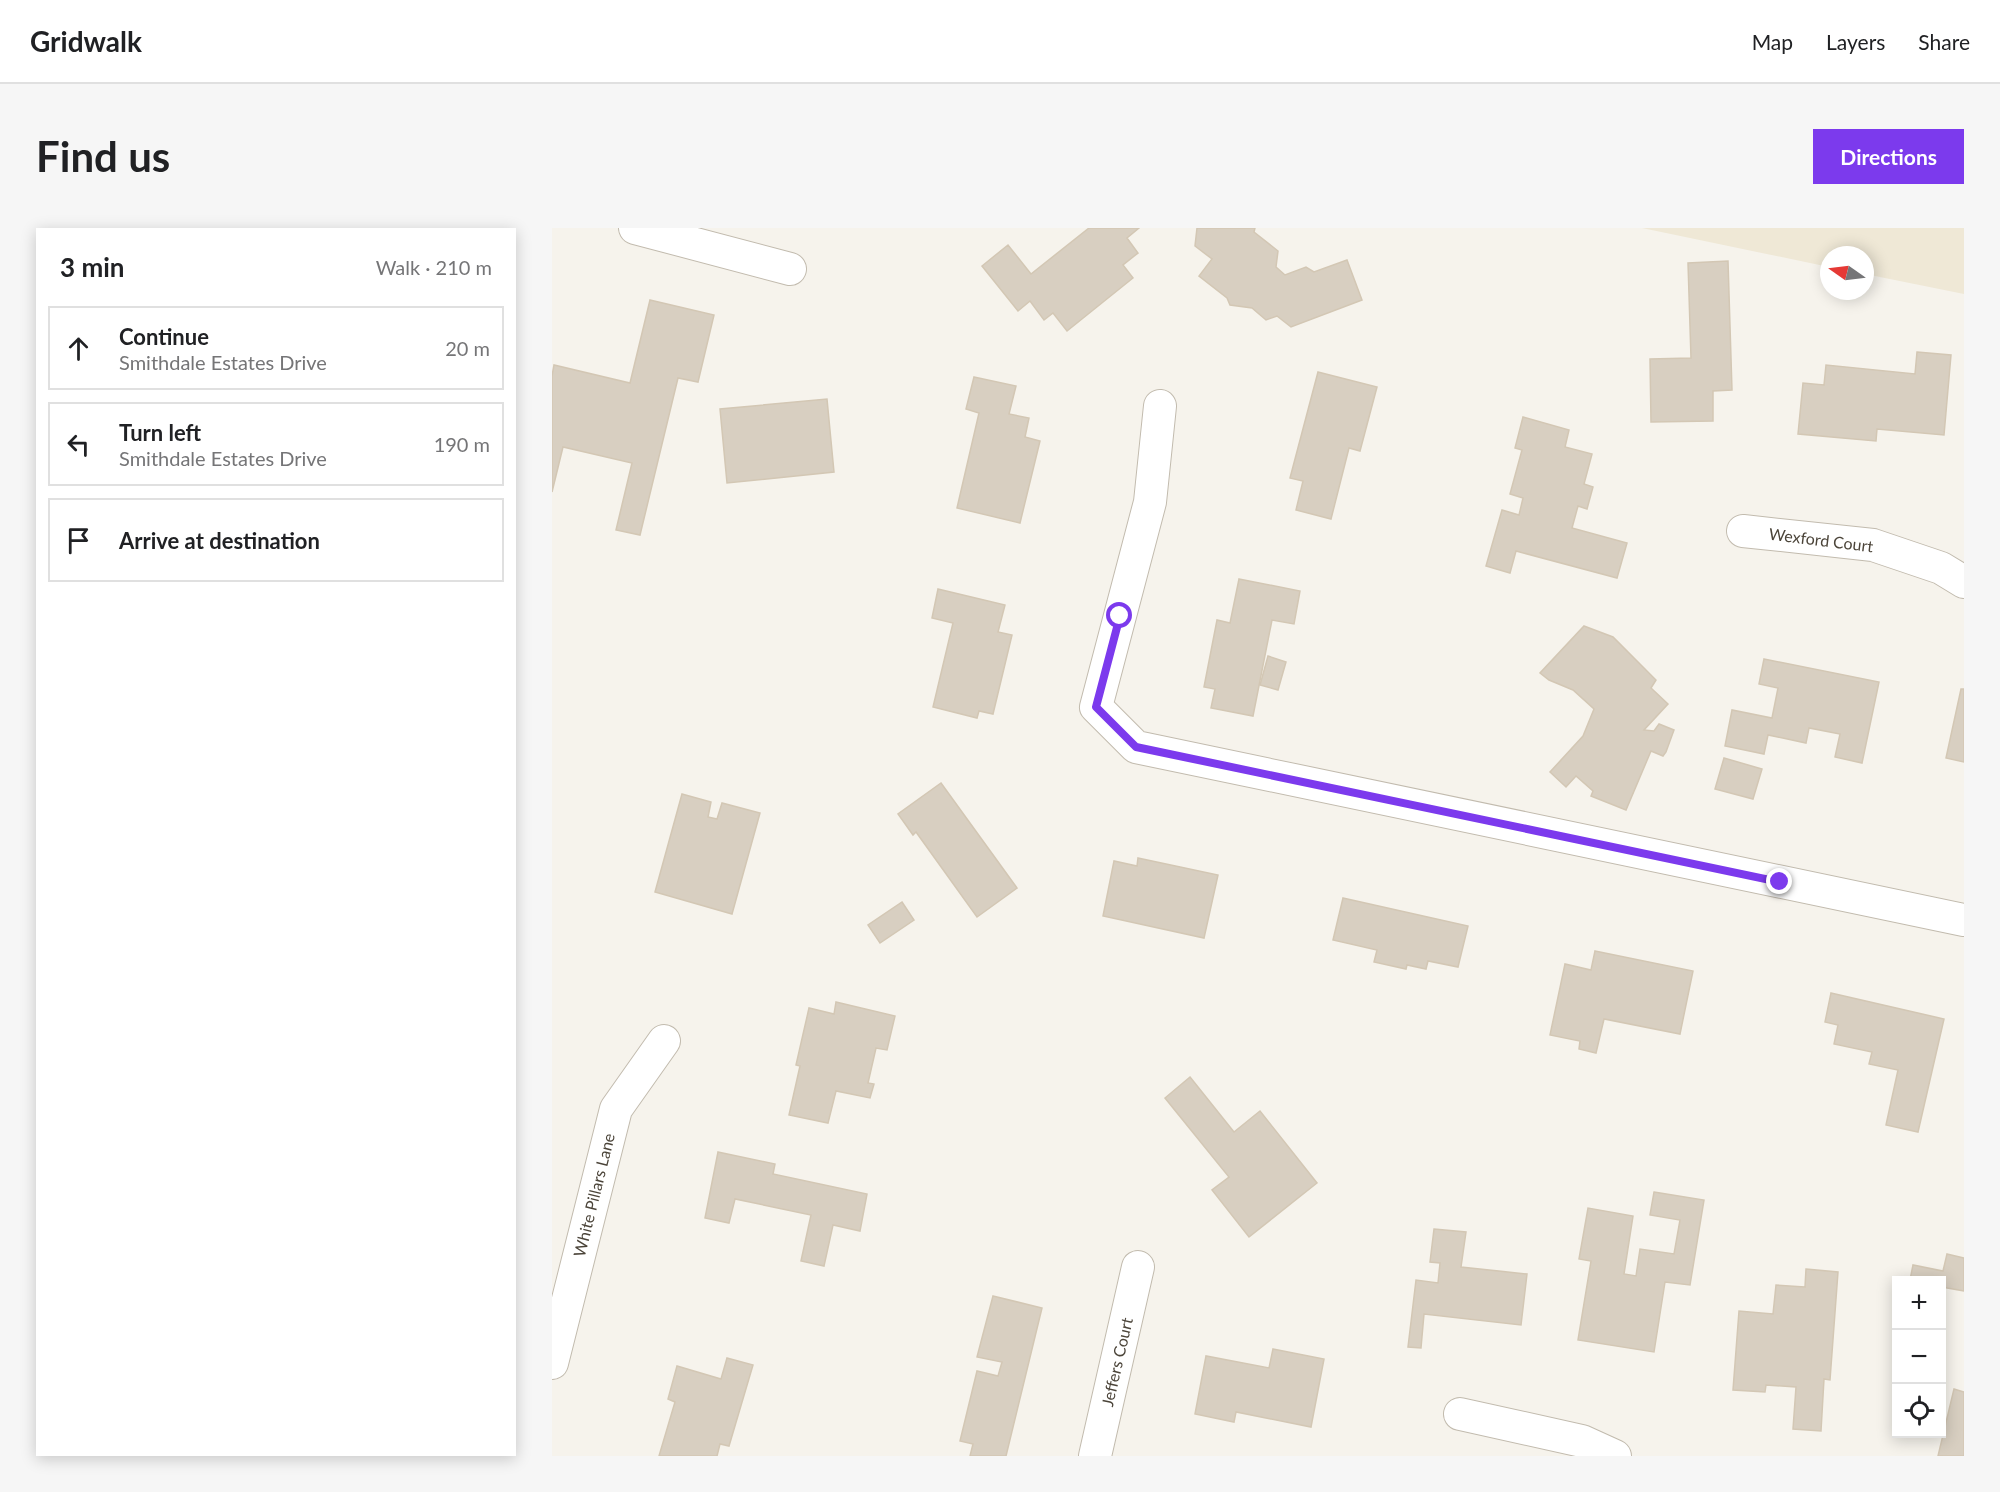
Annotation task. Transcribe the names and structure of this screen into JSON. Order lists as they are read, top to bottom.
{
  "streets": {
    "street": ["Wexford Court", "White Pillars Lane", "Jeffers Court"]
  },
  "north": "left",
  "page": {
    "header": "Gridwalk",
    "nav": ["Map", "Layers", "Share"],
    "buttons": "Directions",
    "title": "Find us",
    "heading": ["3 min", "Walk · 210 m"],
    "list": [
      ["Continue", "Smithdale Estates Drive", "20 m"],
      ["Turn left", "Smithdale Estates Drive", "190 m"],
      "Arrive at destination"
    ],
    "map_buttons": ["+", "−"]
  }
}
